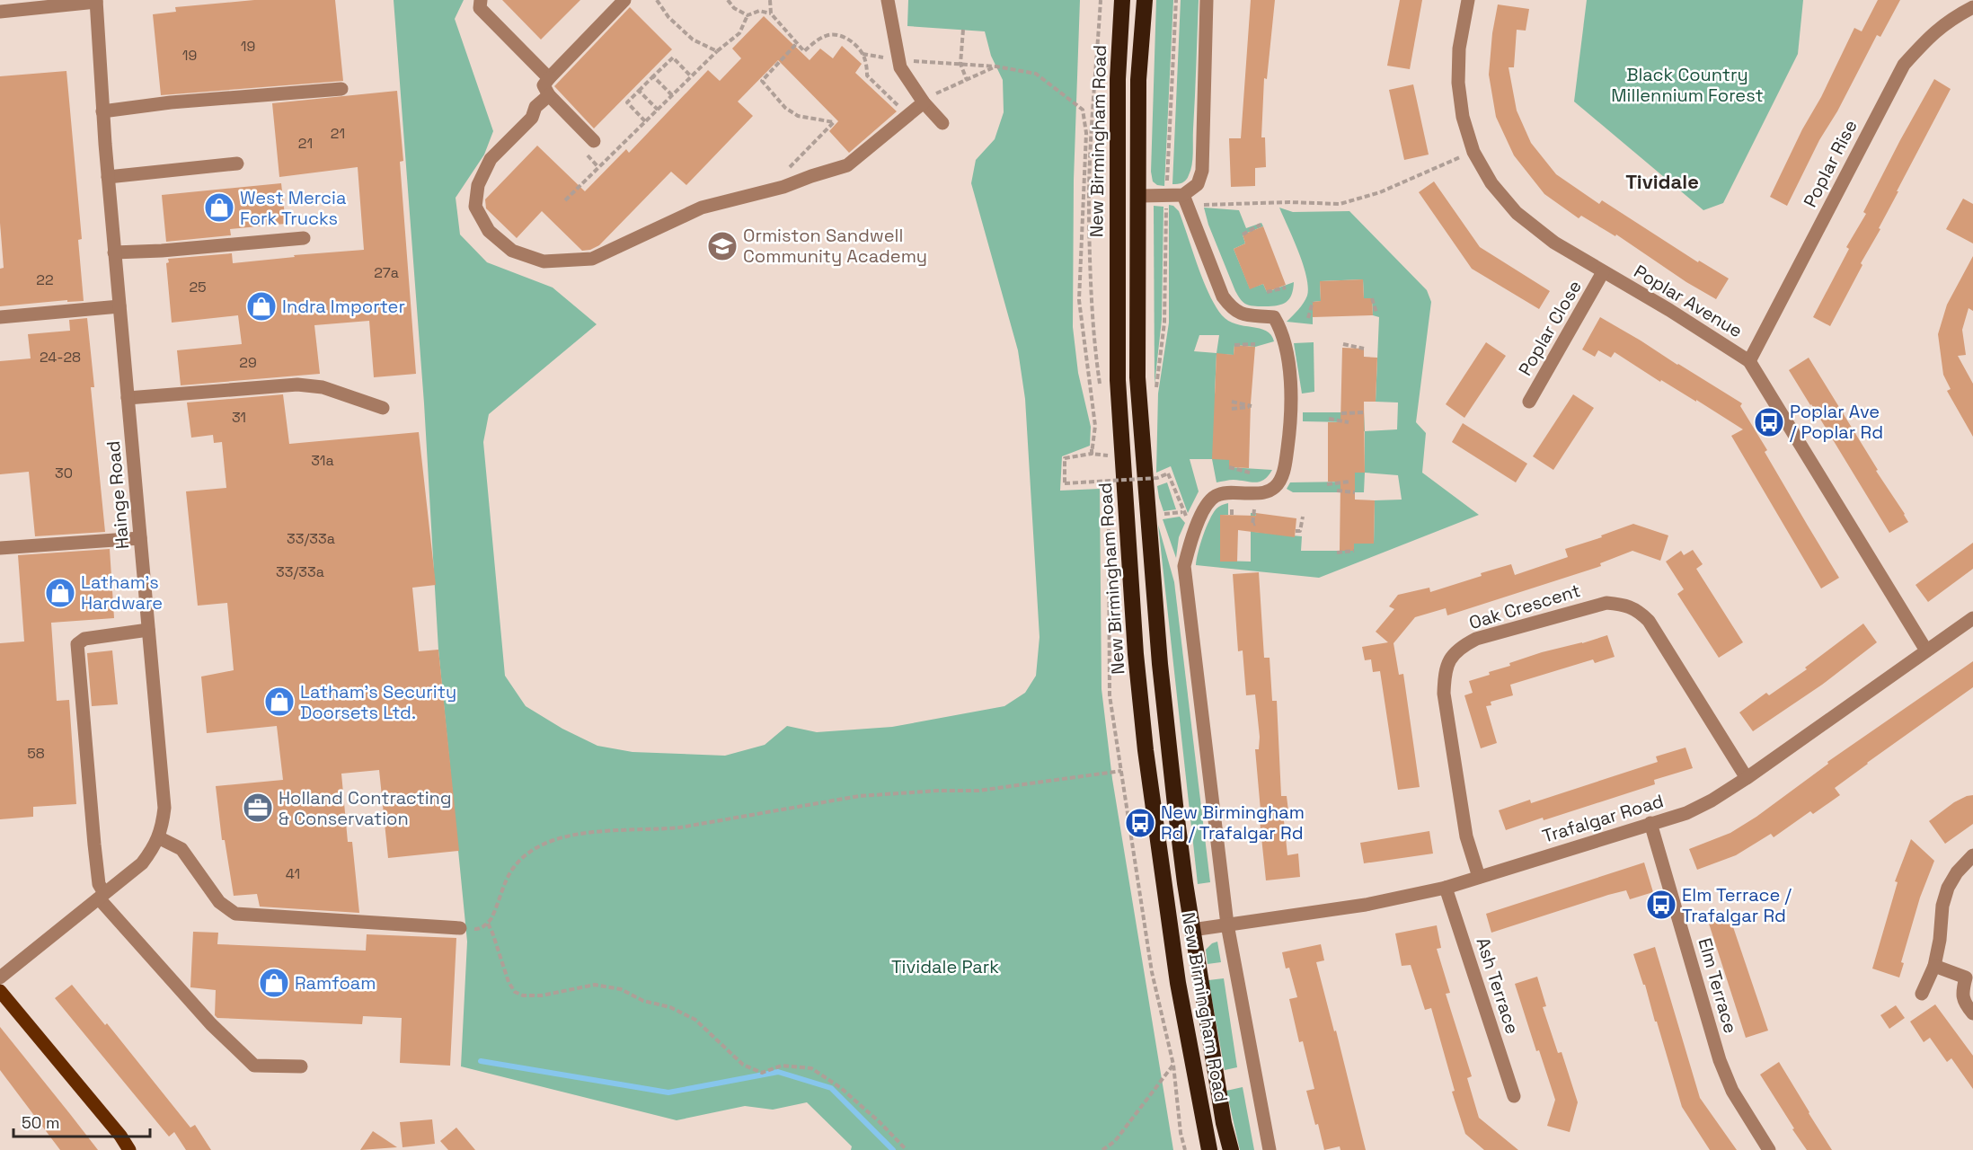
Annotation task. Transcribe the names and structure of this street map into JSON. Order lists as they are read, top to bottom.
{
  "streets": {
    "highway": ["New Birmingham Road"],
    "street": [
      "Poplar Rise",
      "Poplar Avenue",
      "Poplar Close",
      "Hainge Road",
      "Oak Crescent",
      "Trafalgar Road",
      "Ash Terrace",
      "Elm Terrace"
    ]
  },
  "crossings": [
    ["New Birmingham Road", "Trafalgar Road"],
    ["Poplar Rise", "Poplar Avenue"],
    ["Poplar Avenue", "Poplar Close"],
    ["Poplar Avenue", "Trafalgar Road"],
    ["Oak Crescent", "Trafalgar Road"],
    ["Trafalgar Road", "Ash Terrace"],
    ["Trafalgar Road", "Elm Terrace"]
  ],
  "districts": ["Tividale"],
  "parks": ["Black Country Millennium Forest", "Tividale Park"],
  "places": {
    "shop": [
      "West Mercia Fork Trucks",
      "Indra Importer",
      "Latham's Hardware",
      "Latham's Security Doorsets Ltd.",
      "Ramfoam"
    ],
    "school or university": ["Ormiston Sandwell Community Academy"],
    "bus stop": ["Poplar Ave / Poplar Rd", "New Birmingham Rd / Trafalgar Rd", "Elm Terrace / Trafalgar Rd"],
    "office": ["Holland Contracting & Conservation"]
  },
  "house_numbers": [
    "19",
    "19",
    "21",
    "21",
    "27a",
    "22",
    "25",
    "24-28",
    "29",
    "31",
    "31a",
    "30",
    "33/33a",
    "33/33a",
    "58",
    "41"
  ],
  "scale_bar": "50 m"
}
